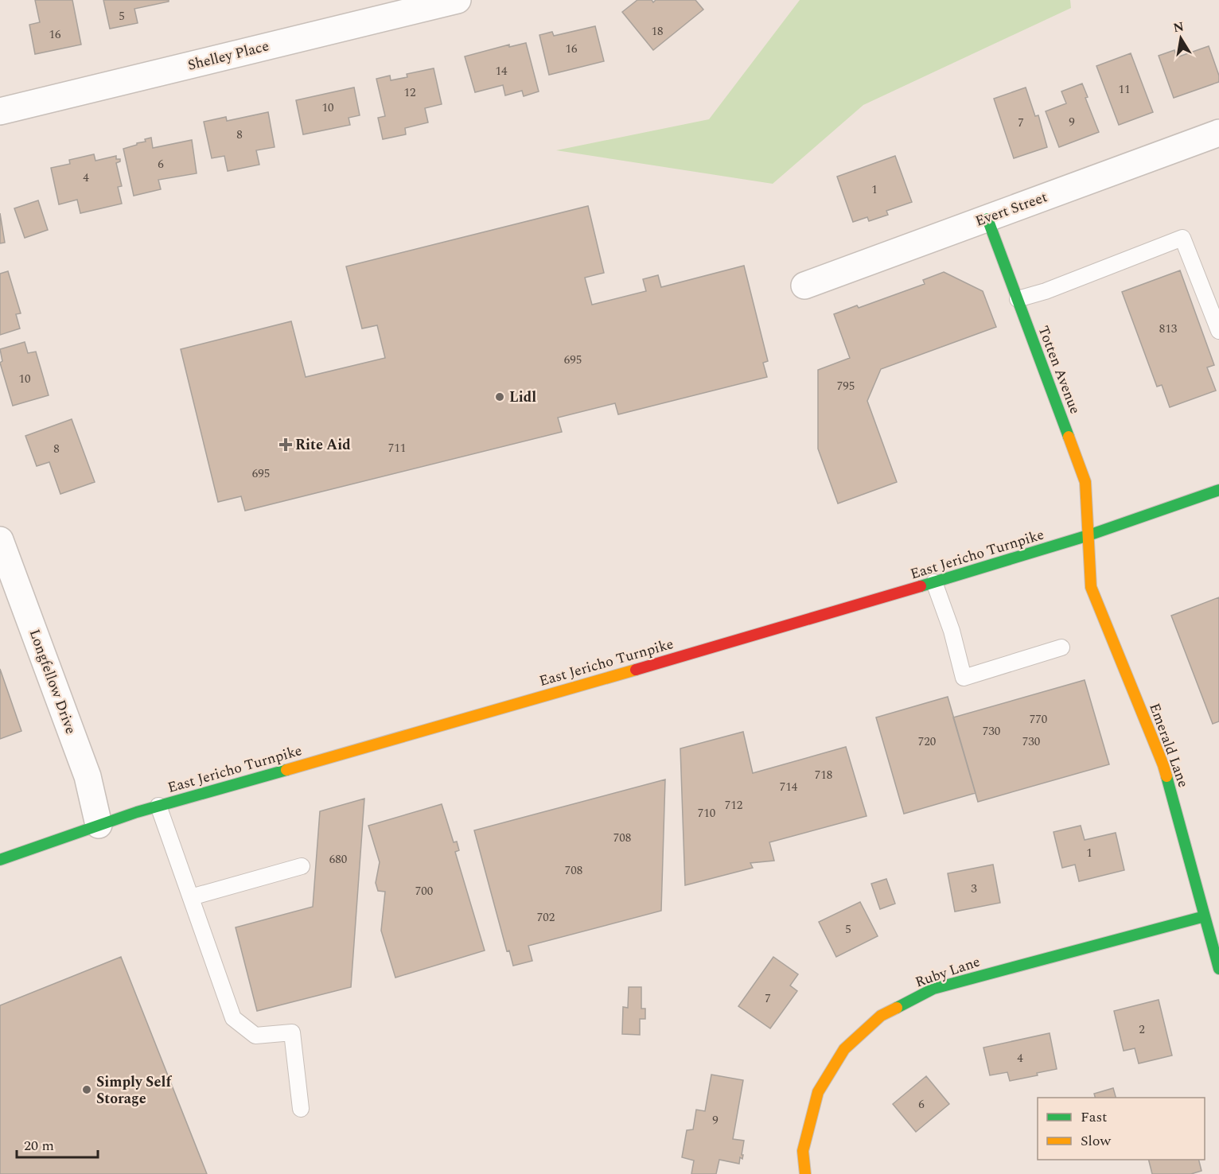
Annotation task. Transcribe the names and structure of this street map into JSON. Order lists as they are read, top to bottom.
{
  "streets": {
    "street": [
      "Shelley Place",
      "Evert Street",
      "Totten Avenue",
      "East Jericho Turnpike",
      "Longfellow Drive",
      "Emerald Lane",
      "Ruby Lane"
    ]
  },
  "crossings": [
    ["Evert Street", "Totten Avenue"],
    ["Totten Avenue", "East Jericho Turnpike"],
    ["Totten Avenue", "Emerald Lane"],
    ["East Jericho Turnpike", "Longfellow Drive"],
    ["East Jericho Turnpike", "Emerald Lane"],
    ["Emerald Lane", "Ruby Lane"]
  ],
  "places": {
    "other": ["Lidl", "Simply Self Storage"],
    "health": ["Rite Aid"]
  },
  "house_numbers": [
    "5",
    "18",
    "16",
    "16",
    "14",
    "11",
    "12",
    "10",
    "9",
    "7",
    "8",
    "6",
    "4",
    "1",
    "813",
    "695",
    "10",
    "795",
    "711",
    "8",
    "695",
    "770",
    "730",
    "720",
    "730",
    "718",
    "714",
    "712",
    "710",
    "708",
    "1",
    "680",
    "708",
    "3",
    "700",
    "702",
    "5",
    "7",
    "2",
    "4",
    "6",
    "9"
  ],
  "legend": ["Fast", "Slow"],
  "scale_bar": "20 m",
  "north": "top"
}
